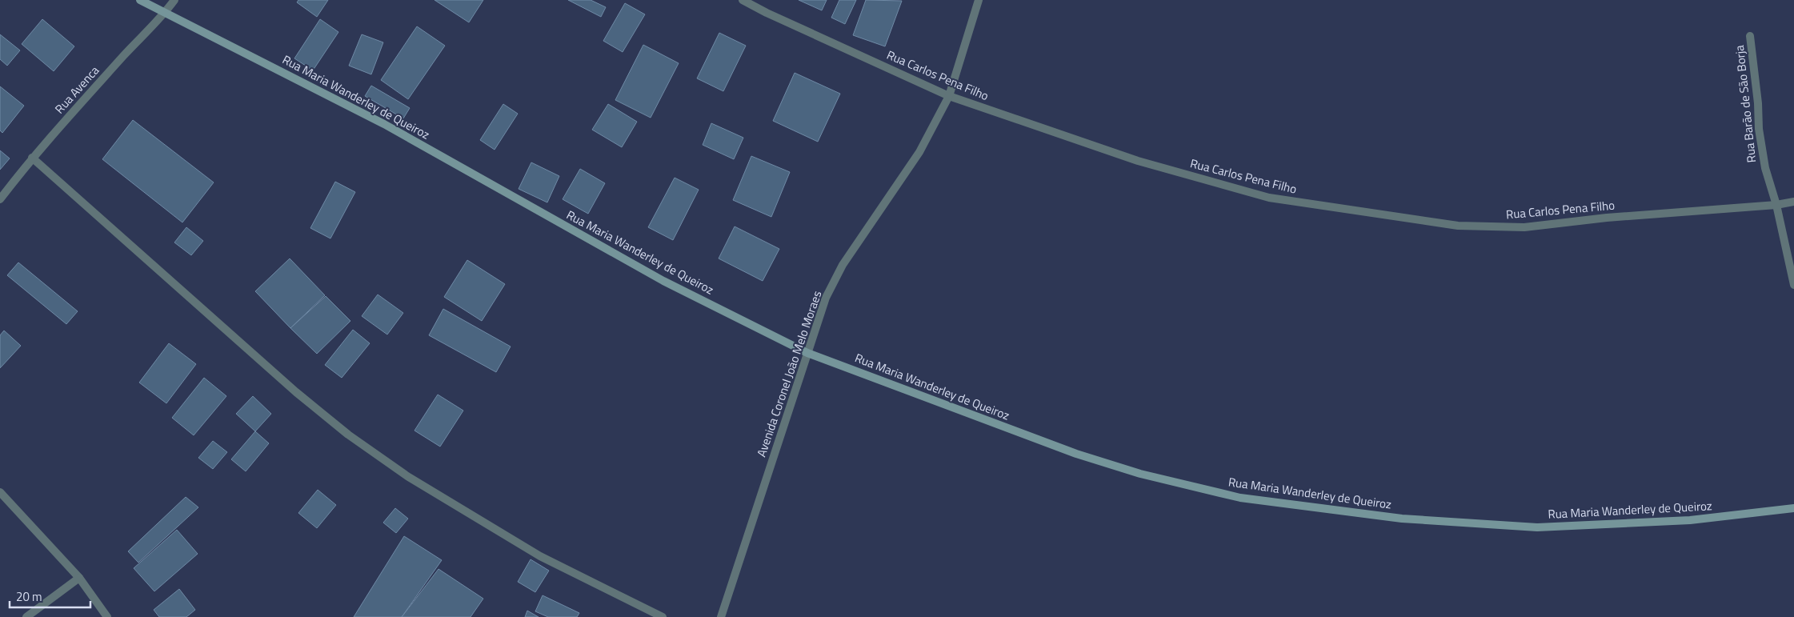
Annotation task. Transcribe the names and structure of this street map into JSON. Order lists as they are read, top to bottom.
{
  "streets": {
    "street": [
      "Rua Carlos Pena Filho",
      "Rua Avenca",
      "Rua Maria Wanderley de Queiroz",
      "Rua Barão de São Borja",
      "Avenida Coronel João Melo Moraes"
    ]
  },
  "crossings": [
    ["Rua Carlos Pena Filho", "Rua Barão de São Borja"],
    ["Rua Carlos Pena Filho", "Avenida Coronel João Melo Moraes"],
    ["Rua Avenca", "Rua Maria Wanderley de Queiroz"],
    ["Rua Maria Wanderley de Queiroz", "Avenida Coronel João Melo Moraes"]
  ],
  "scale_bar": "20 m"
}
